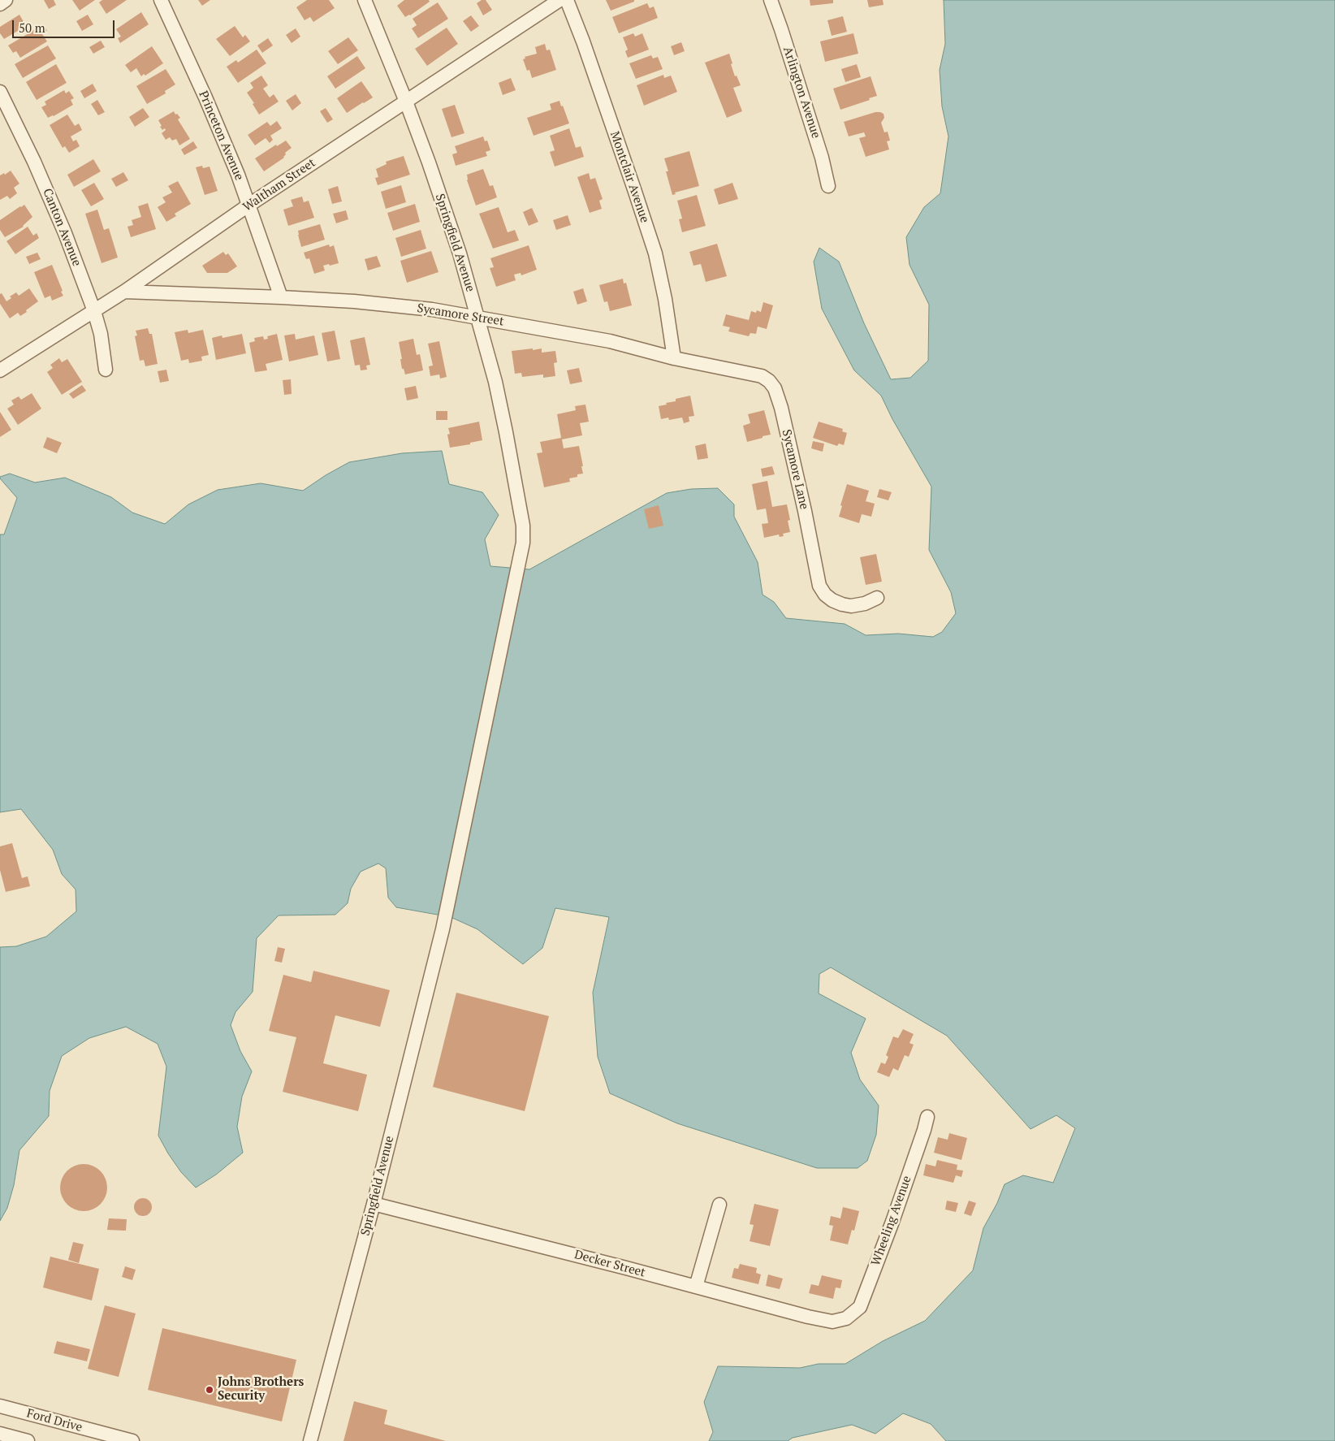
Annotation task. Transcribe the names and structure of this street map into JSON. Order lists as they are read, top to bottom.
{
  "streets": {
    "street": [
      "Arlington Avenue",
      "Princeton Avenue",
      "Montclair Avenue",
      "Waltham Street",
      "Canton Avenue",
      "Springfield Avenue",
      "Sycamore Street",
      "Sycamore Lane",
      "Wheeling Avenue",
      "Decker Street",
      "Ford Drive"
    ]
  },
  "crossings": [
    ["Princeton Avenue", "Waltham Street"],
    ["Princeton Avenue", "Sycamore Street"],
    ["Montclair Avenue", "Sycamore Street"],
    ["Waltham Street", "Canton Avenue"],
    ["Waltham Street", "Springfield Avenue"],
    ["Waltham Street", "Sycamore Street"],
    ["Springfield Avenue", "Sycamore Street"],
    ["Springfield Avenue", "Decker Street"],
    ["Sycamore Street", "Sycamore Lane"],
    ["Wheeling Avenue", "Decker Street"]
  ],
  "places": ["Johns Brothers Security"],
  "scale_bar": "50 m"
}
